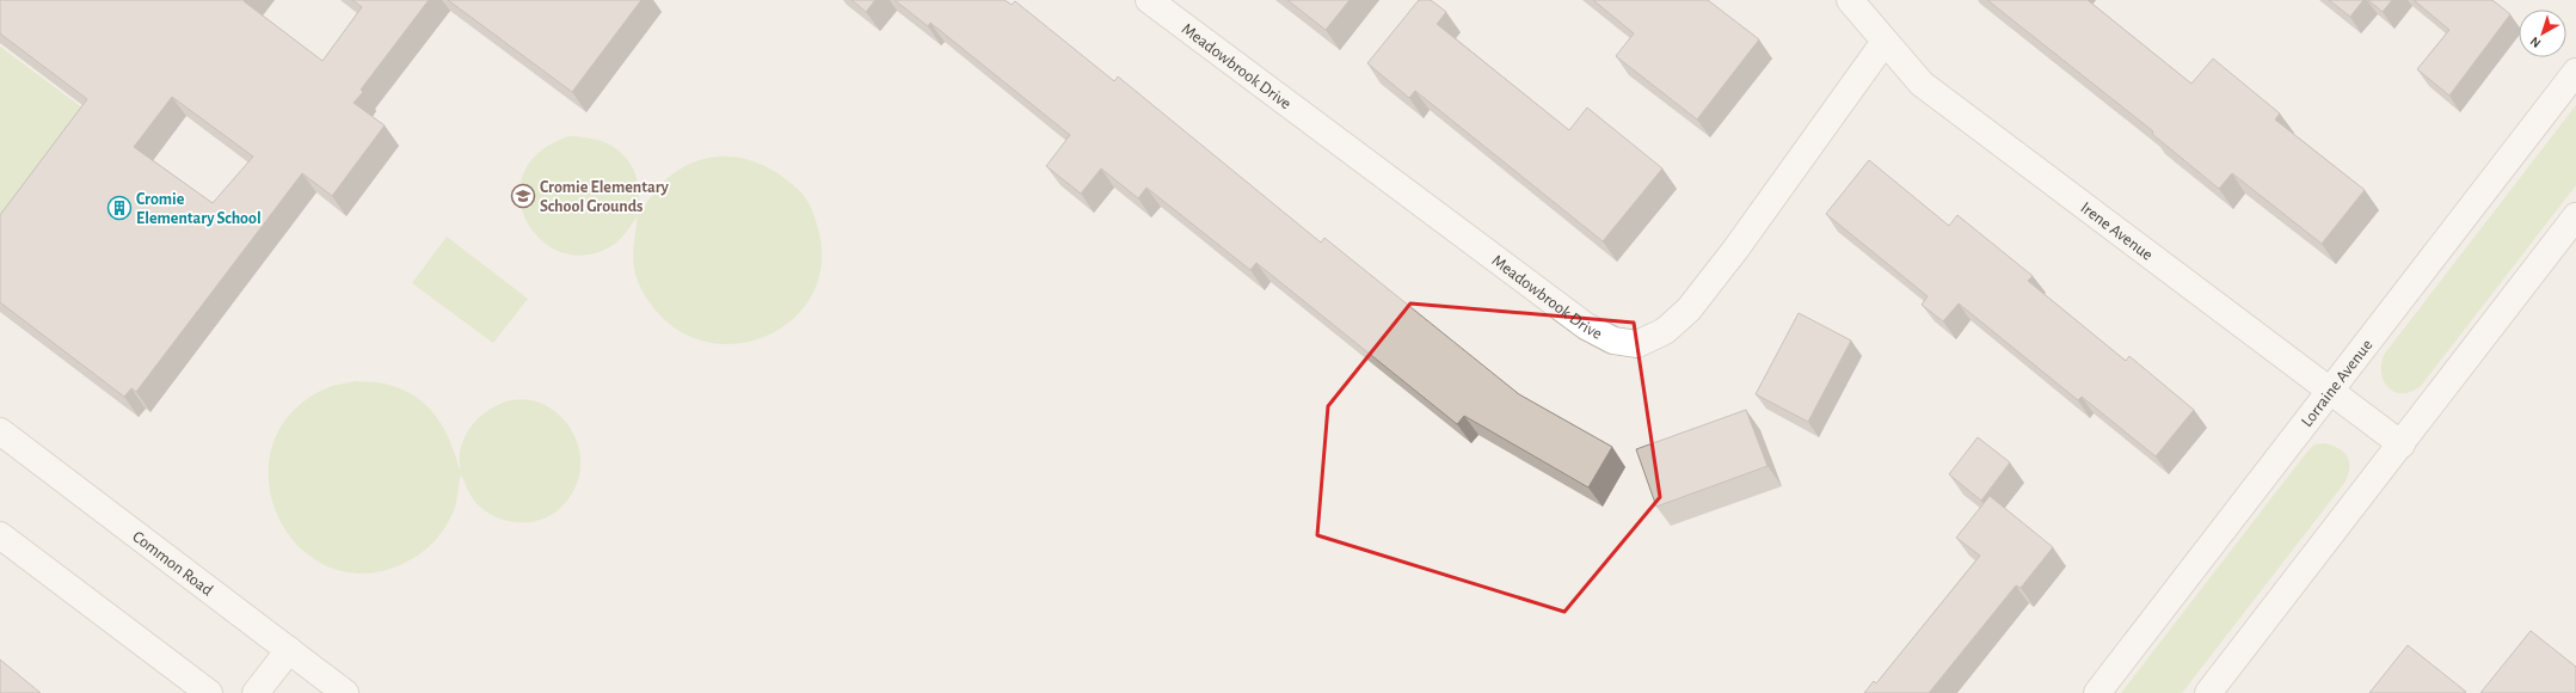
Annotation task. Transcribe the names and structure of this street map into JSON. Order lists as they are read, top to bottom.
{
  "streets": {
    "street": [
      "Meadowbrook Drive",
      "Irene Avenue",
      "Lorraine Avenue",
      "Common Road"
    ]
  },
  "crossings": [
    ["Meadowbrook Drive", "Irene Avenue"],
    ["Irene Avenue", "Lorraine Avenue"]
  ],
  "places": {
    "school or university": ["Cromie Elementary School Grounds"],
    "building": ["Cromie Elementary School"]
  },
  "north": "bottom left"
}
